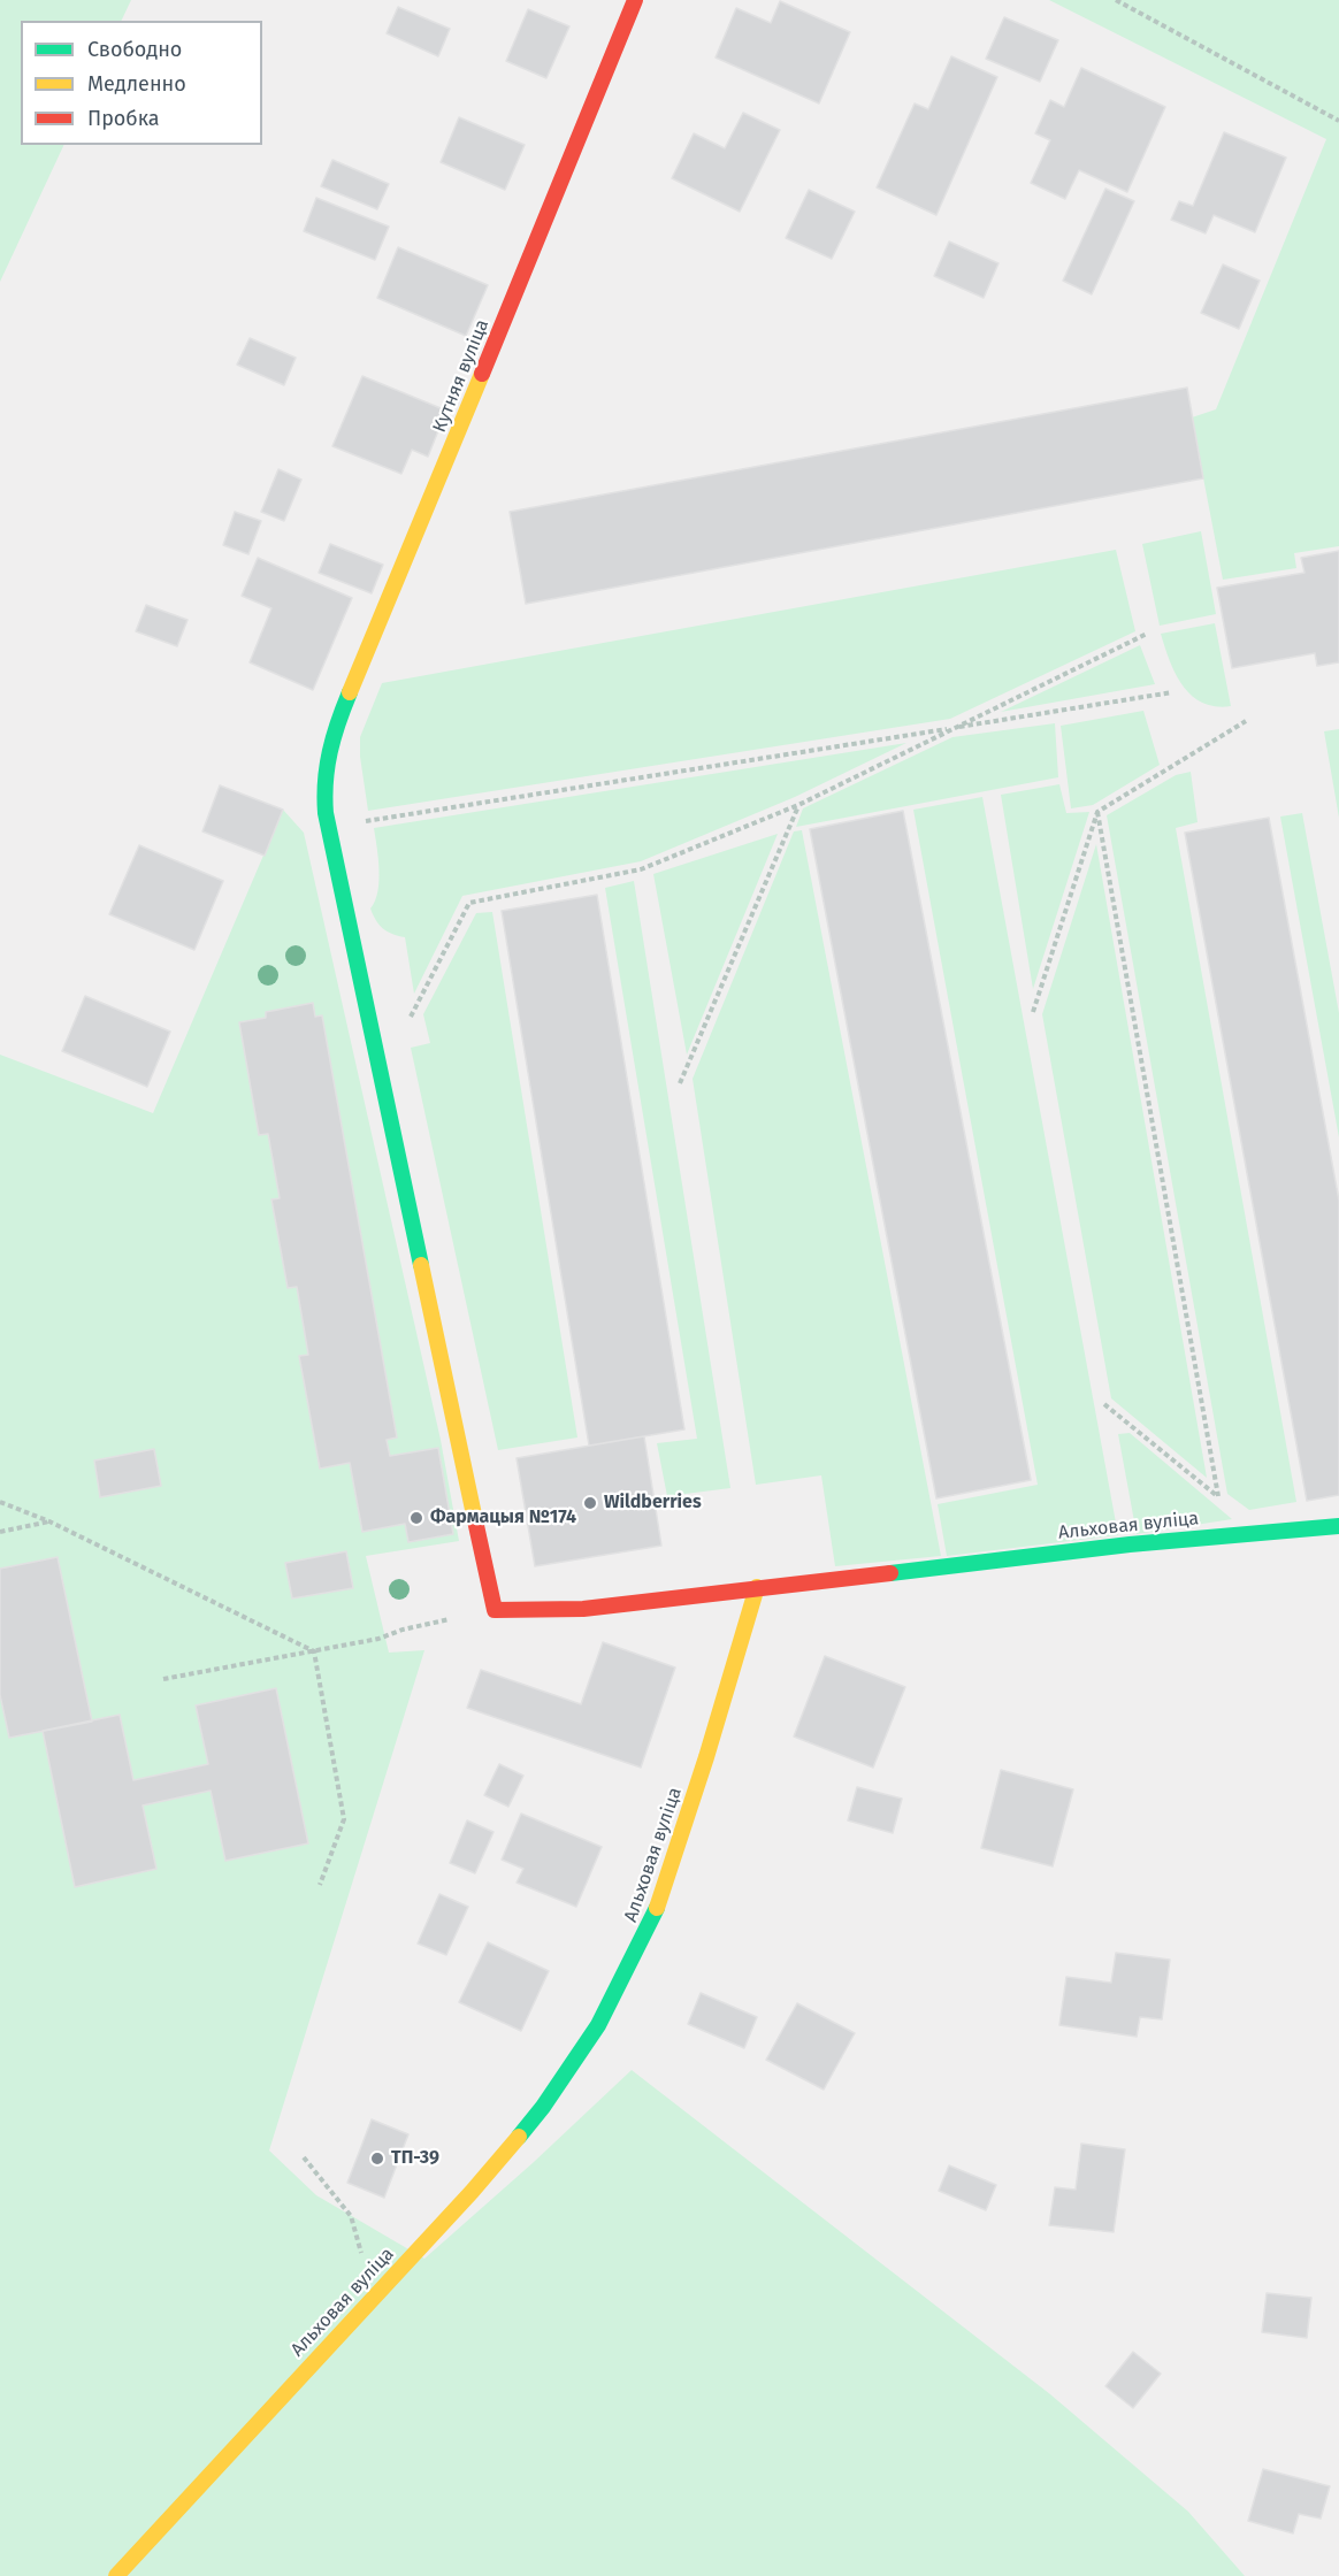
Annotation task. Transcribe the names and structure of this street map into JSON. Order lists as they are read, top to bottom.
{
  "streets": {
    "street": ["Кутняя вуліца", "Альховая вуліца"]
  },
  "crossings": [
    ["Кутняя вуліца", "Альховая вуліца"]
  ],
  "places": ["Wildberries", "Фармацыя №174", "ТП-39"],
  "legend": ["Свободно", "Медленно", "Пробка"]
}
